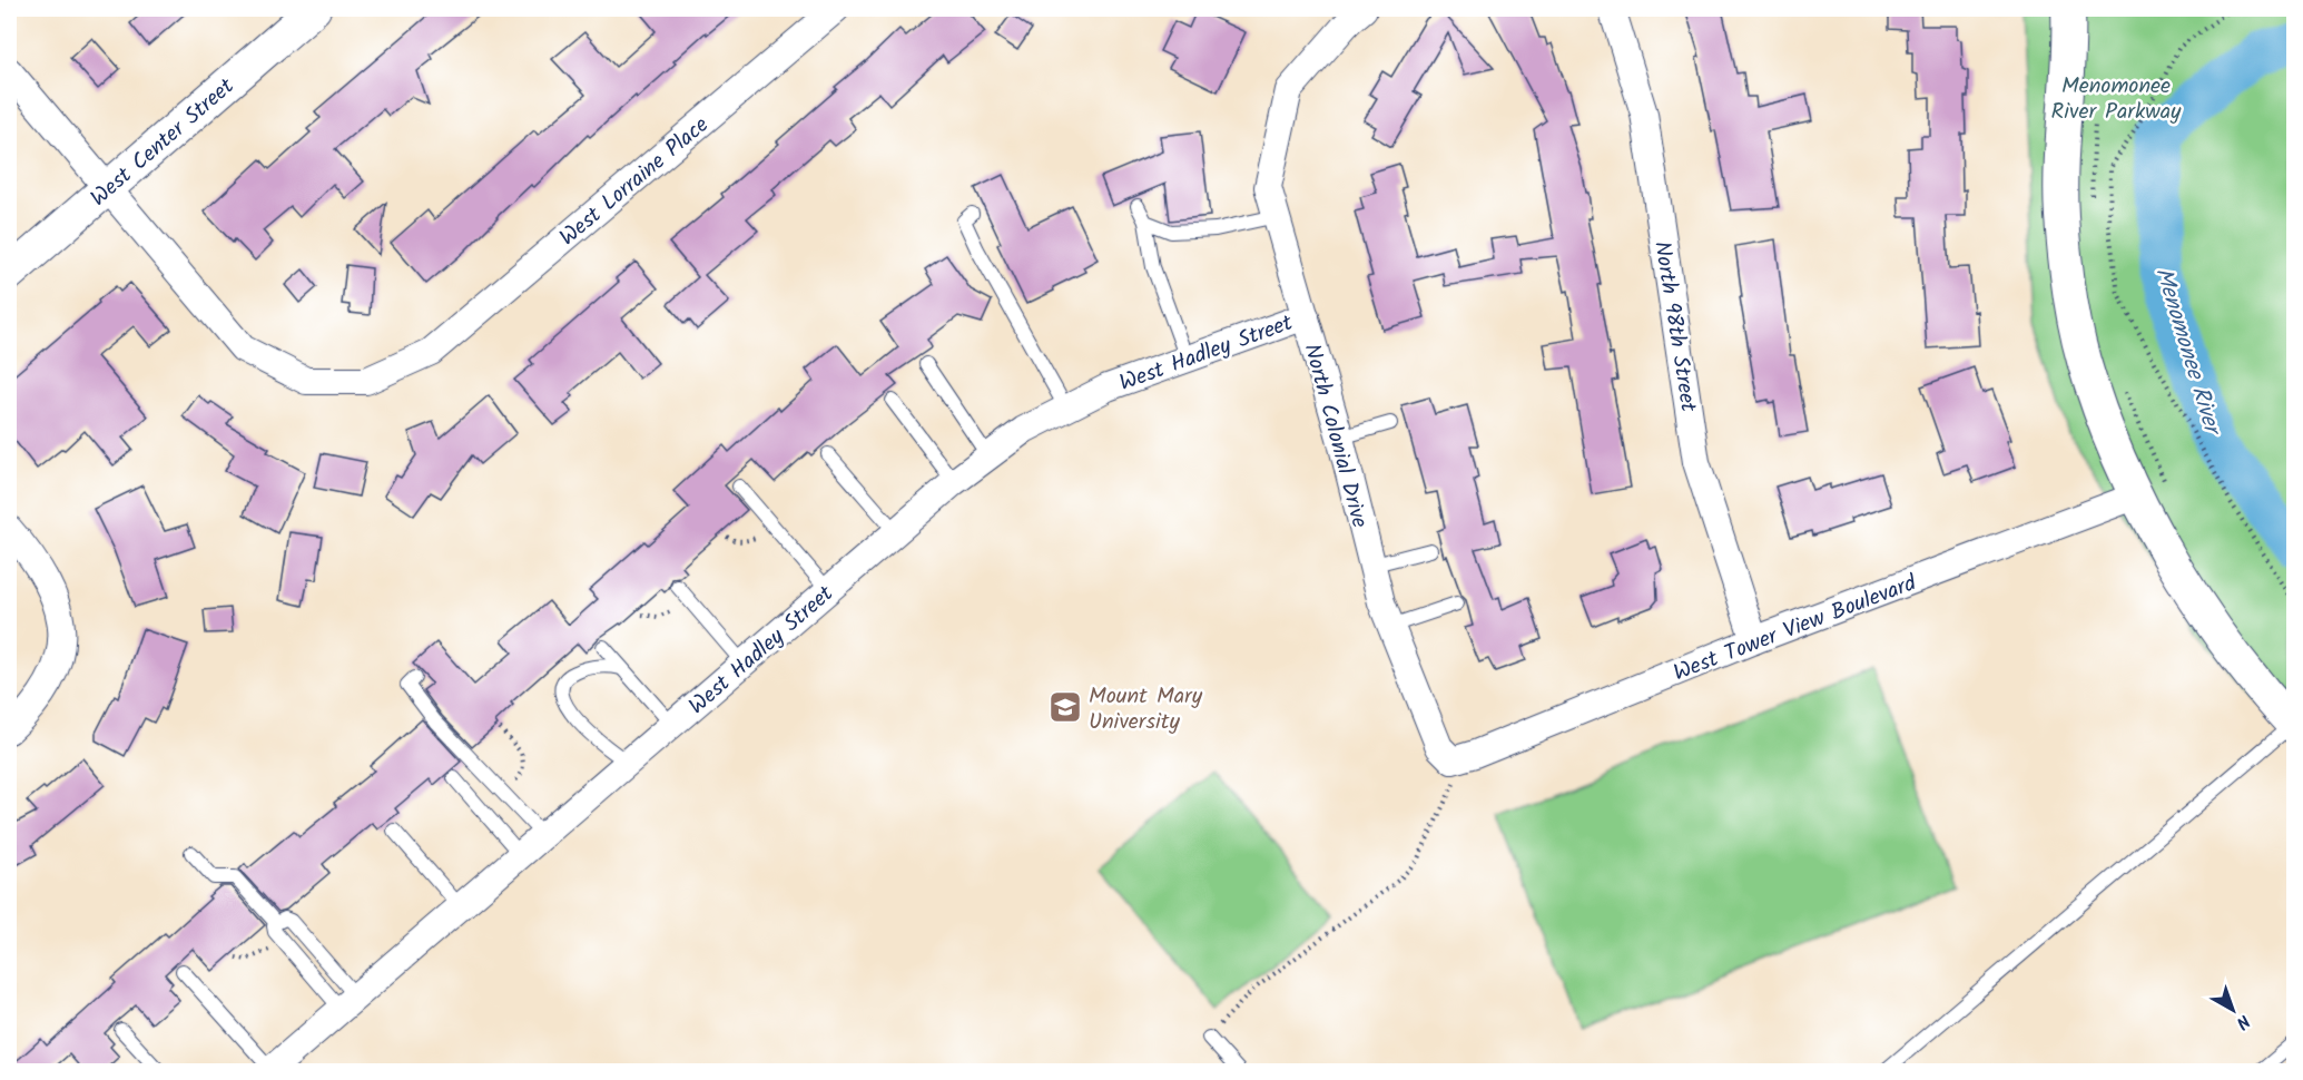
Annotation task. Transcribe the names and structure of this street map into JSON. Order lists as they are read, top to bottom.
{
  "streets": {
    "street": [
      "West Center Street",
      "West Lorraine Place",
      "North 98th Street",
      "West Hadley Street",
      "North Colonial Drive",
      "West Tower View Boulevard"
    ]
  },
  "crossings": [
    ["West Center Street", "West Lorraine Place"],
    ["North 98th Street", "West Tower View Boulevard"],
    ["West Hadley Street", "North Colonial Drive"],
    ["North Colonial Drive", "West Tower View Boulevard"]
  ],
  "water": ["Menomonee River"],
  "parks": ["Menomonee River Parkway"],
  "places": {
    "school or university": ["Mount Mary University"]
  },
  "north": "bottom right"
}
